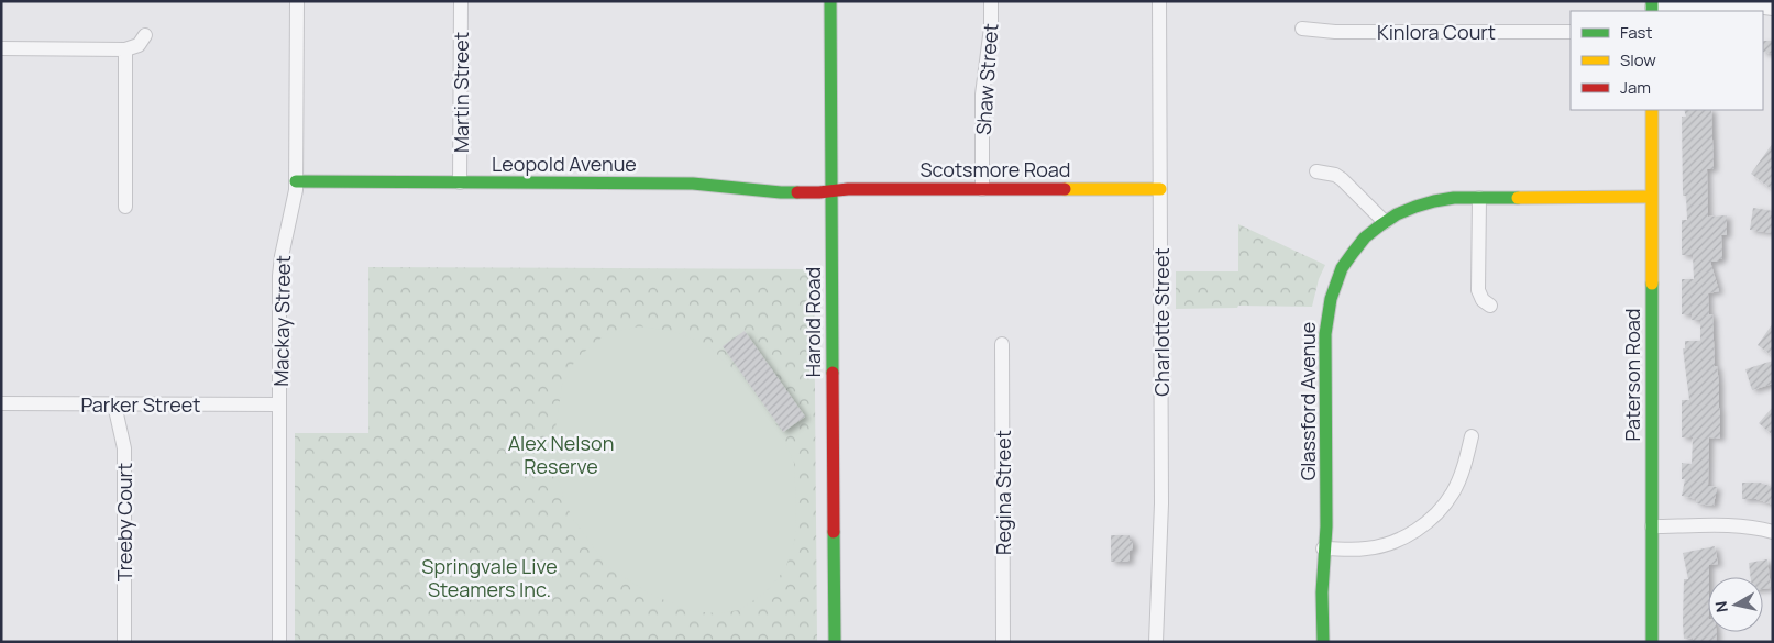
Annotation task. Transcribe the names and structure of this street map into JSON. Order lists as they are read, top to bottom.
{
  "streets": {
    "street": [
      "Kinlora Court",
      "Shaw Street",
      "Martin Street",
      "Leopold Avenue",
      "Scotsmore Road",
      "Mackay Street",
      "Harold Road",
      "Charlotte Street",
      "Paterson Road",
      "Glassford Avenue",
      "Parker Street",
      "Regina Street",
      "Treeby Court"
    ]
  },
  "crossings": [
    ["Shaw Street", "Scotsmore Road"],
    ["Martin Street", "Leopold Avenue"],
    ["Leopold Avenue", "Scotsmore Road"],
    ["Leopold Avenue", "Mackay Street"],
    ["Leopold Avenue", "Harold Road"],
    ["Scotsmore Road", "Harold Road"],
    ["Scotsmore Road", "Charlotte Street"],
    ["Mackay Street", "Parker Street"],
    ["Paterson Road", "Glassford Avenue"],
    ["Parker Street", "Treeby Court"]
  ],
  "parks": ["Alex Nelson Reserve", "Springvale Live Steamers Inc."],
  "legend": ["Fast", "Slow", "Jam"],
  "north": "left"
}
